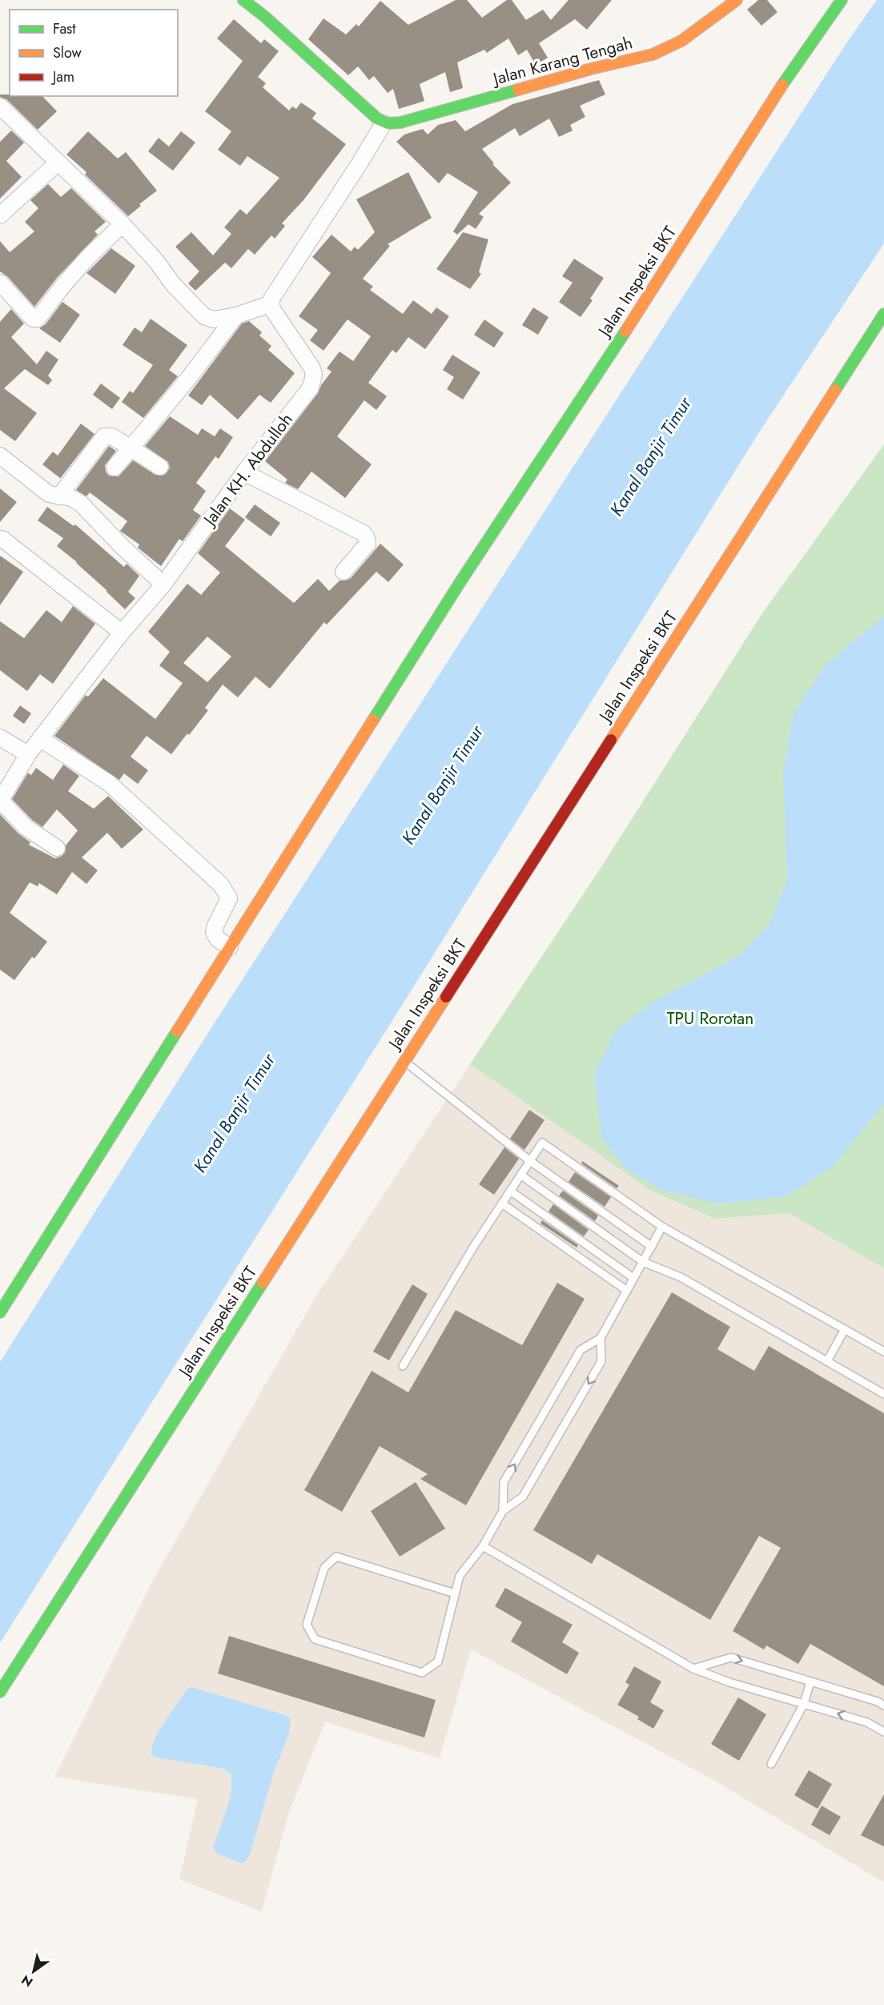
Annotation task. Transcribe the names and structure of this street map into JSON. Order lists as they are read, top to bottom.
{
  "streets": {
    "street": ["Jalan Karang Tengah", "Jalan Inspeksi BKT", "Jalan KH. Abdulloh"]
  },
  "water": ["Kanal Banjir Timur"],
  "parks": ["TPU Rorotan"],
  "legend": ["Fast", "Slow", "Jam"],
  "north": "bottom left"
}
